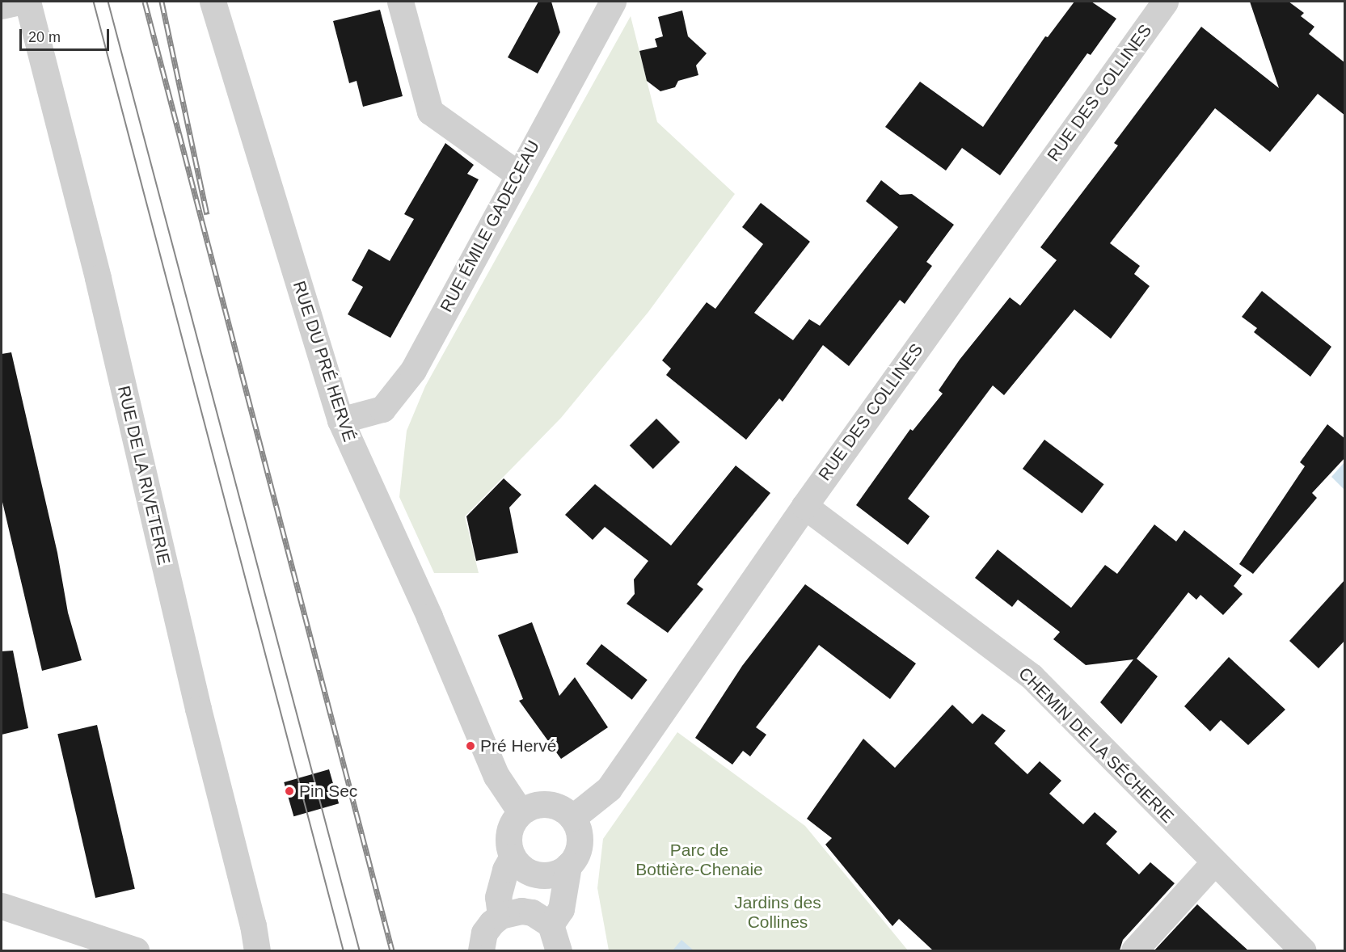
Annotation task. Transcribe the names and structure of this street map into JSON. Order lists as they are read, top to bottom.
{
  "streets": {
    "street": [
      "RUE DES COLLINES",
      "RUE ÉMILE GADECEAU",
      "RUE DU PRÉ HERVÉ",
      "RUE DE LA RIVETERIE",
      "CHEMIN DE LA SÉCHERIE"
    ]
  },
  "crossings": [
    ["RUE DES COLLINES", "RUE DU PRÉ HERVÉ"],
    ["RUE DES COLLINES", "CHEMIN DE LA SÉCHERIE"],
    ["RUE ÉMILE GADECEAU", "RUE DU PRÉ HERVÉ"]
  ],
  "parks": ["Parc de Bottière-Chenaie", "Jardins des Collines"],
  "places": ["Pré Hervé", "Pin Sec"],
  "scale_bar": "20 m"
}
